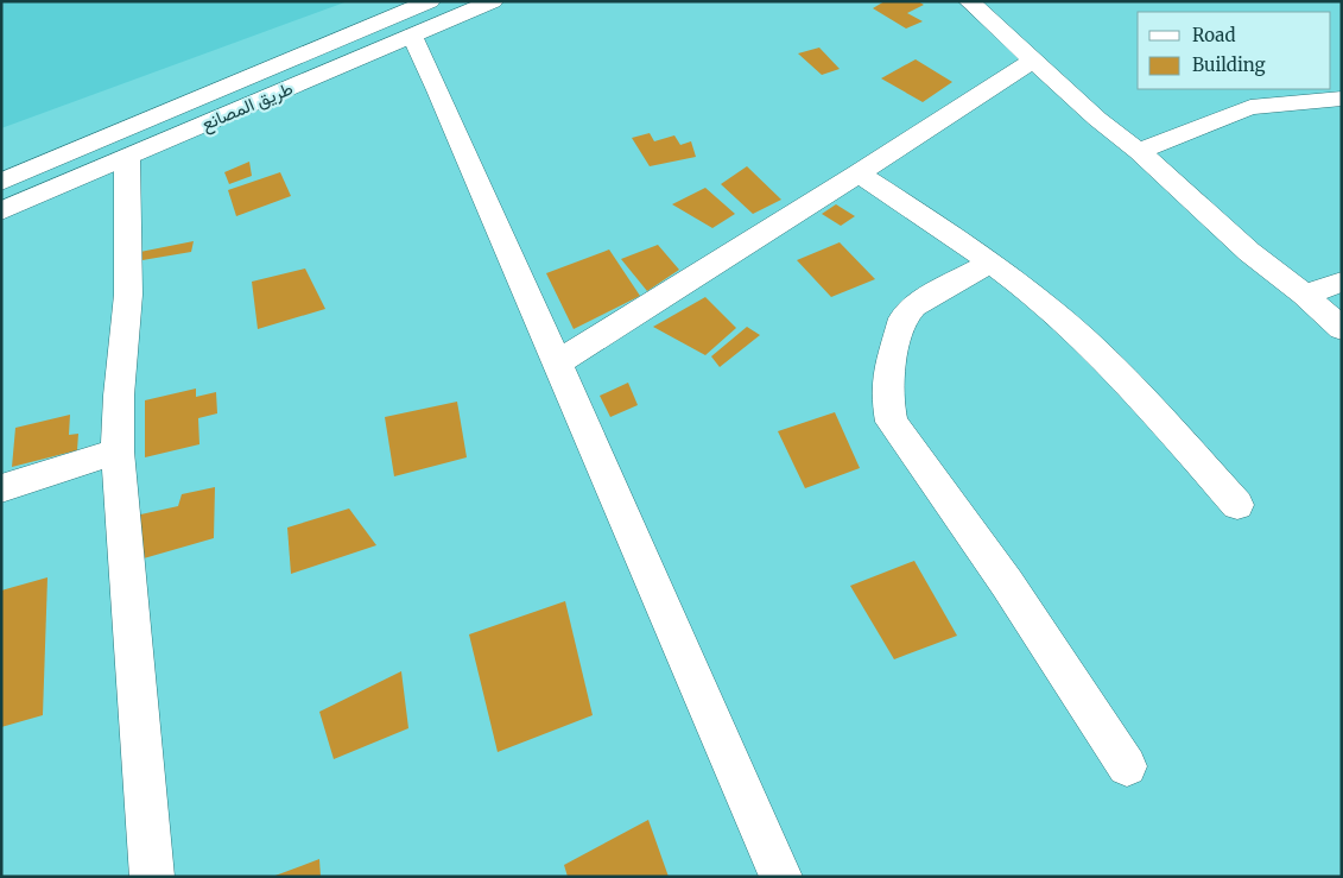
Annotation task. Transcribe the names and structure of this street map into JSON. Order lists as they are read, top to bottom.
{
  "streets": {
    "street": ["طريق المصانع"]
  },
  "legend": ["Road", "Building"]
}
